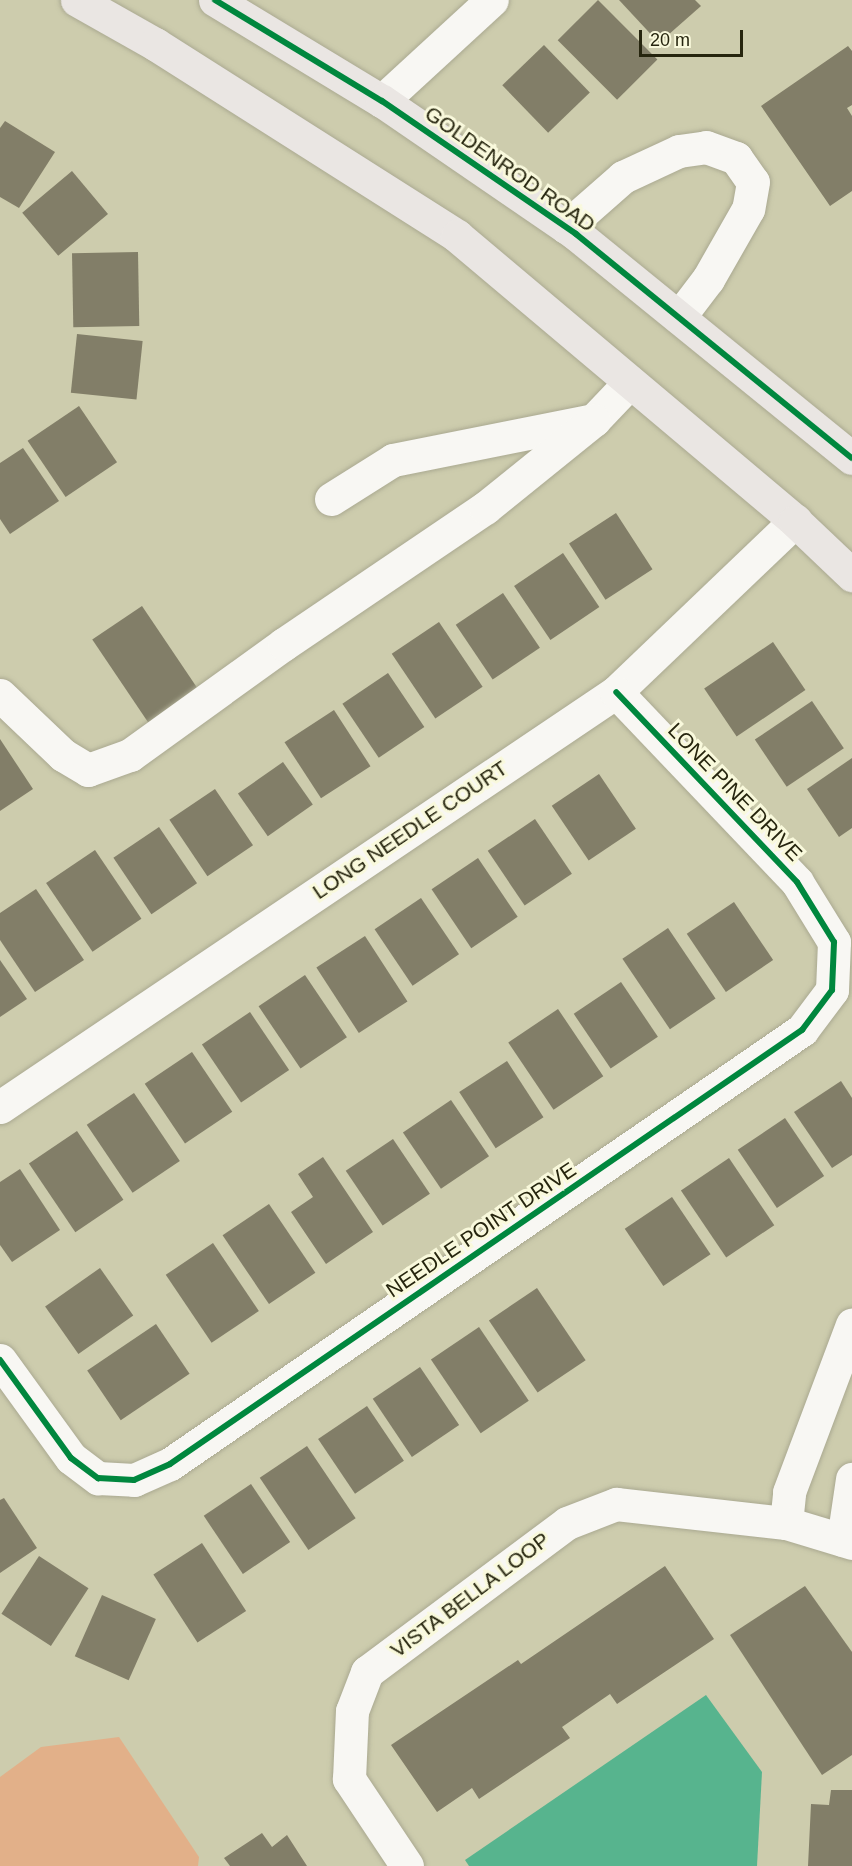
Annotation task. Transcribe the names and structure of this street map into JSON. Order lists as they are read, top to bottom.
{
  "streets": {
    "main road": ["GOLDENROD ROAD"],
    "street": [
      "LONE PINE DRIVE",
      "LONG NEEDLE COURT",
      "NEEDLE POINT DRIVE",
      "VISTA BELLA LOOP"
    ]
  },
  "crossings": [
    ["LONE PINE DRIVE", "LONG NEEDLE COURT"],
    ["LONE PINE DRIVE", "NEEDLE POINT DRIVE"]
  ],
  "scale_bar": "20 m"
}
